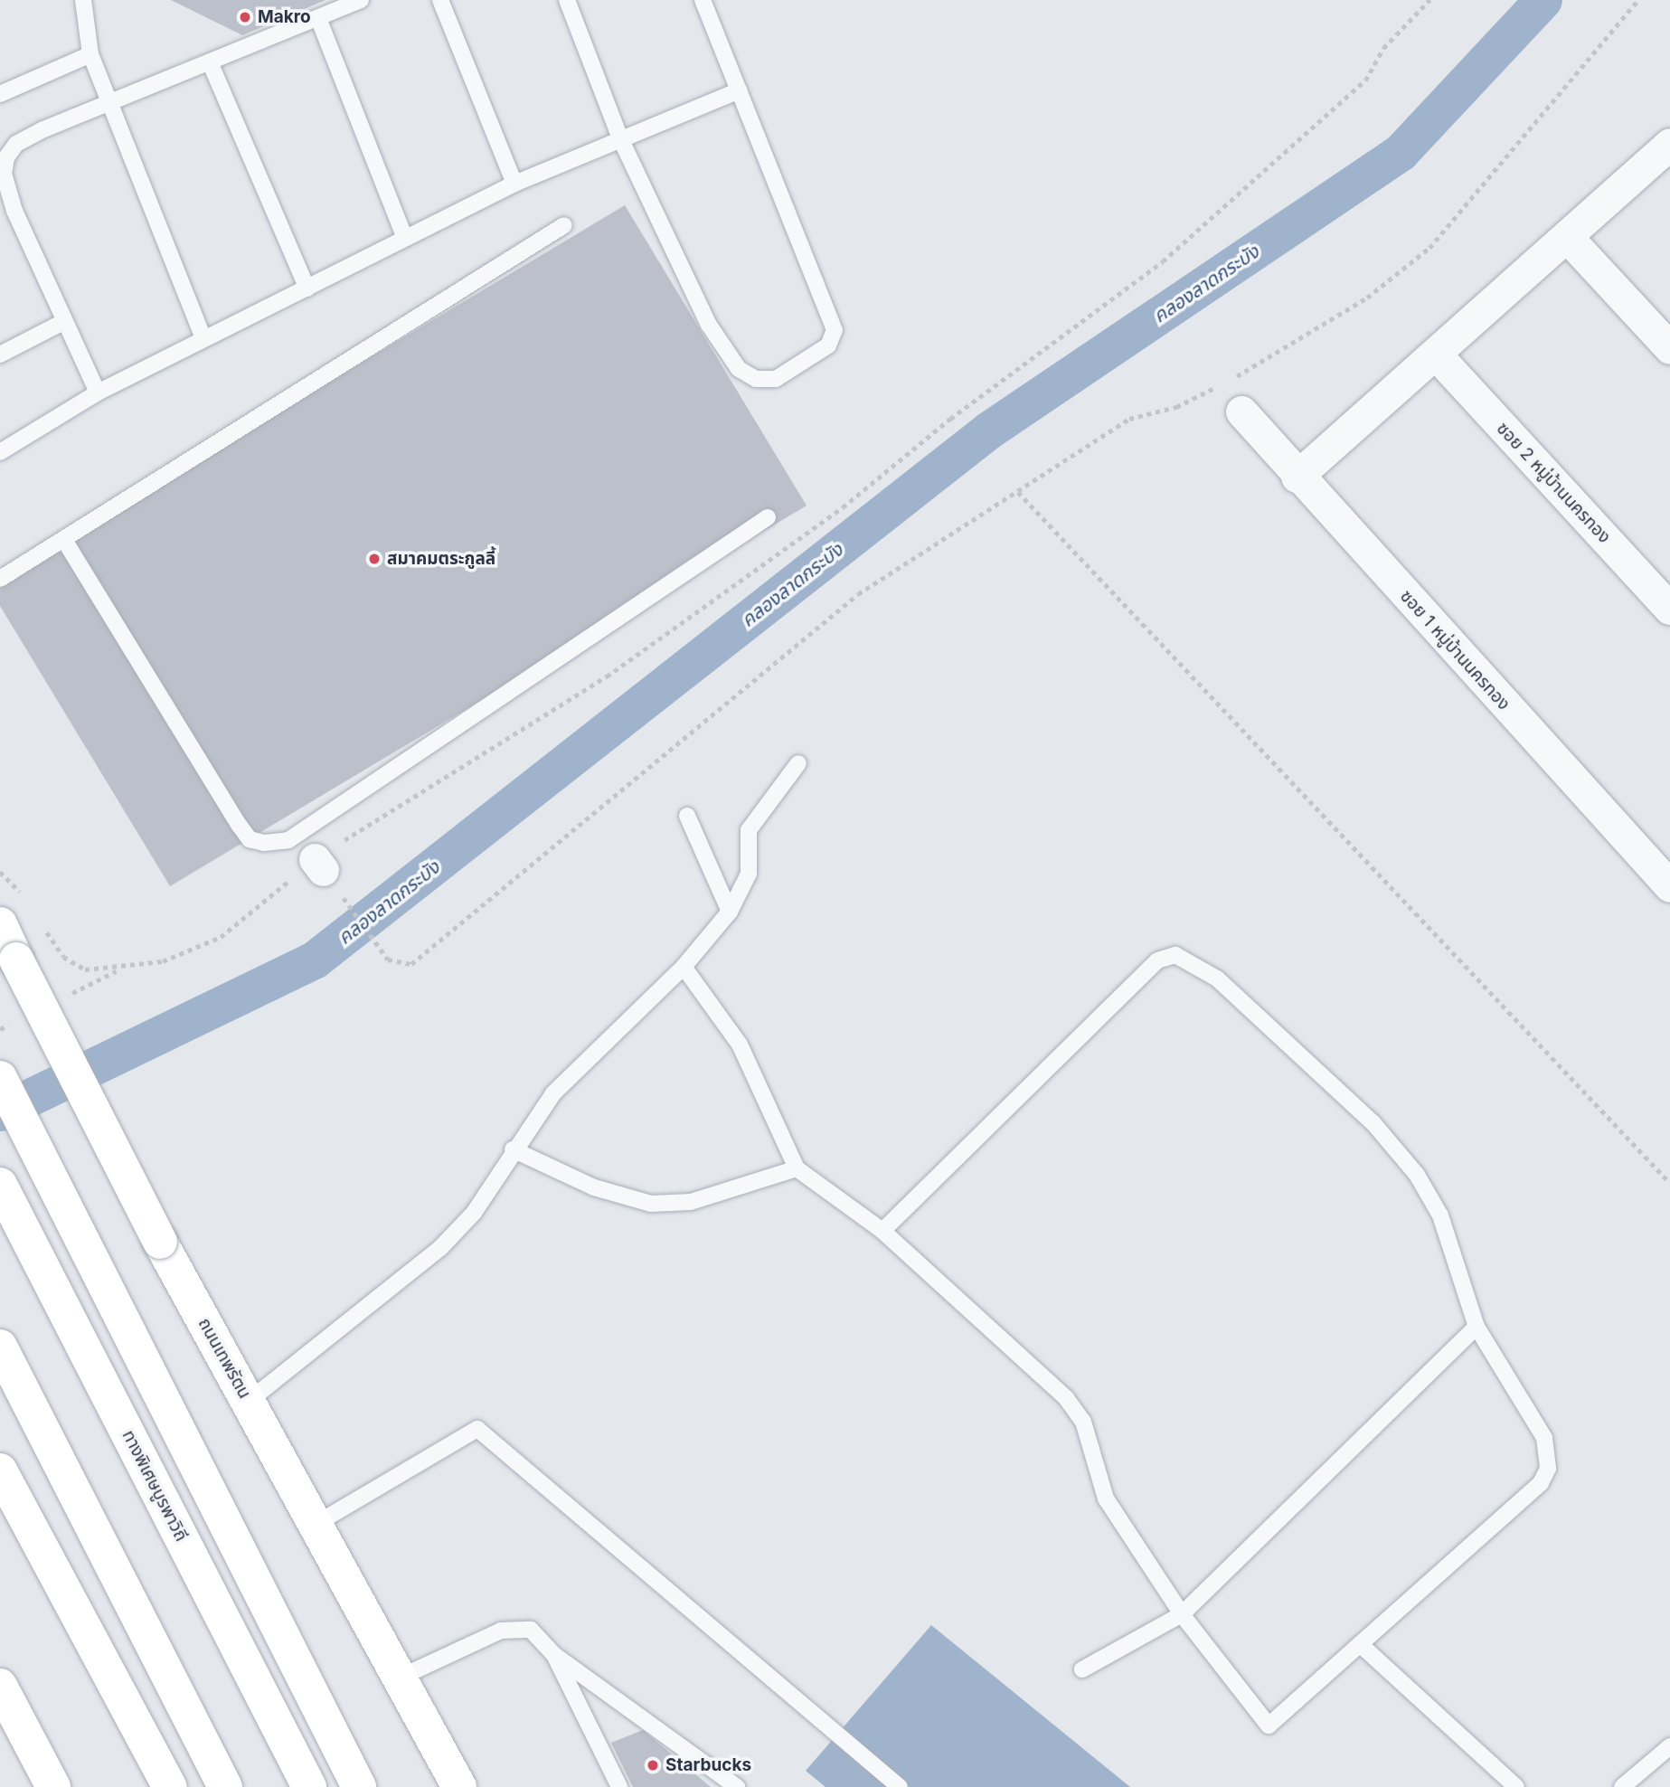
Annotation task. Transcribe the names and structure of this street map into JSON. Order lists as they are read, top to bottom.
{
  "streets": {
    "main road": ["ถนนเทพรัตน", "ทางพิเศษบูรพาวิถี"],
    "street": ["ซอย 2 หมู่บ้านนครทอง", "ซอย 1 หมู่บ้านนครทอง"]
  },
  "water": ["คลองลาดกระบัง"],
  "places": ["Makro", "สมาคมตระกูลลี้", "Starbucks"]
}
